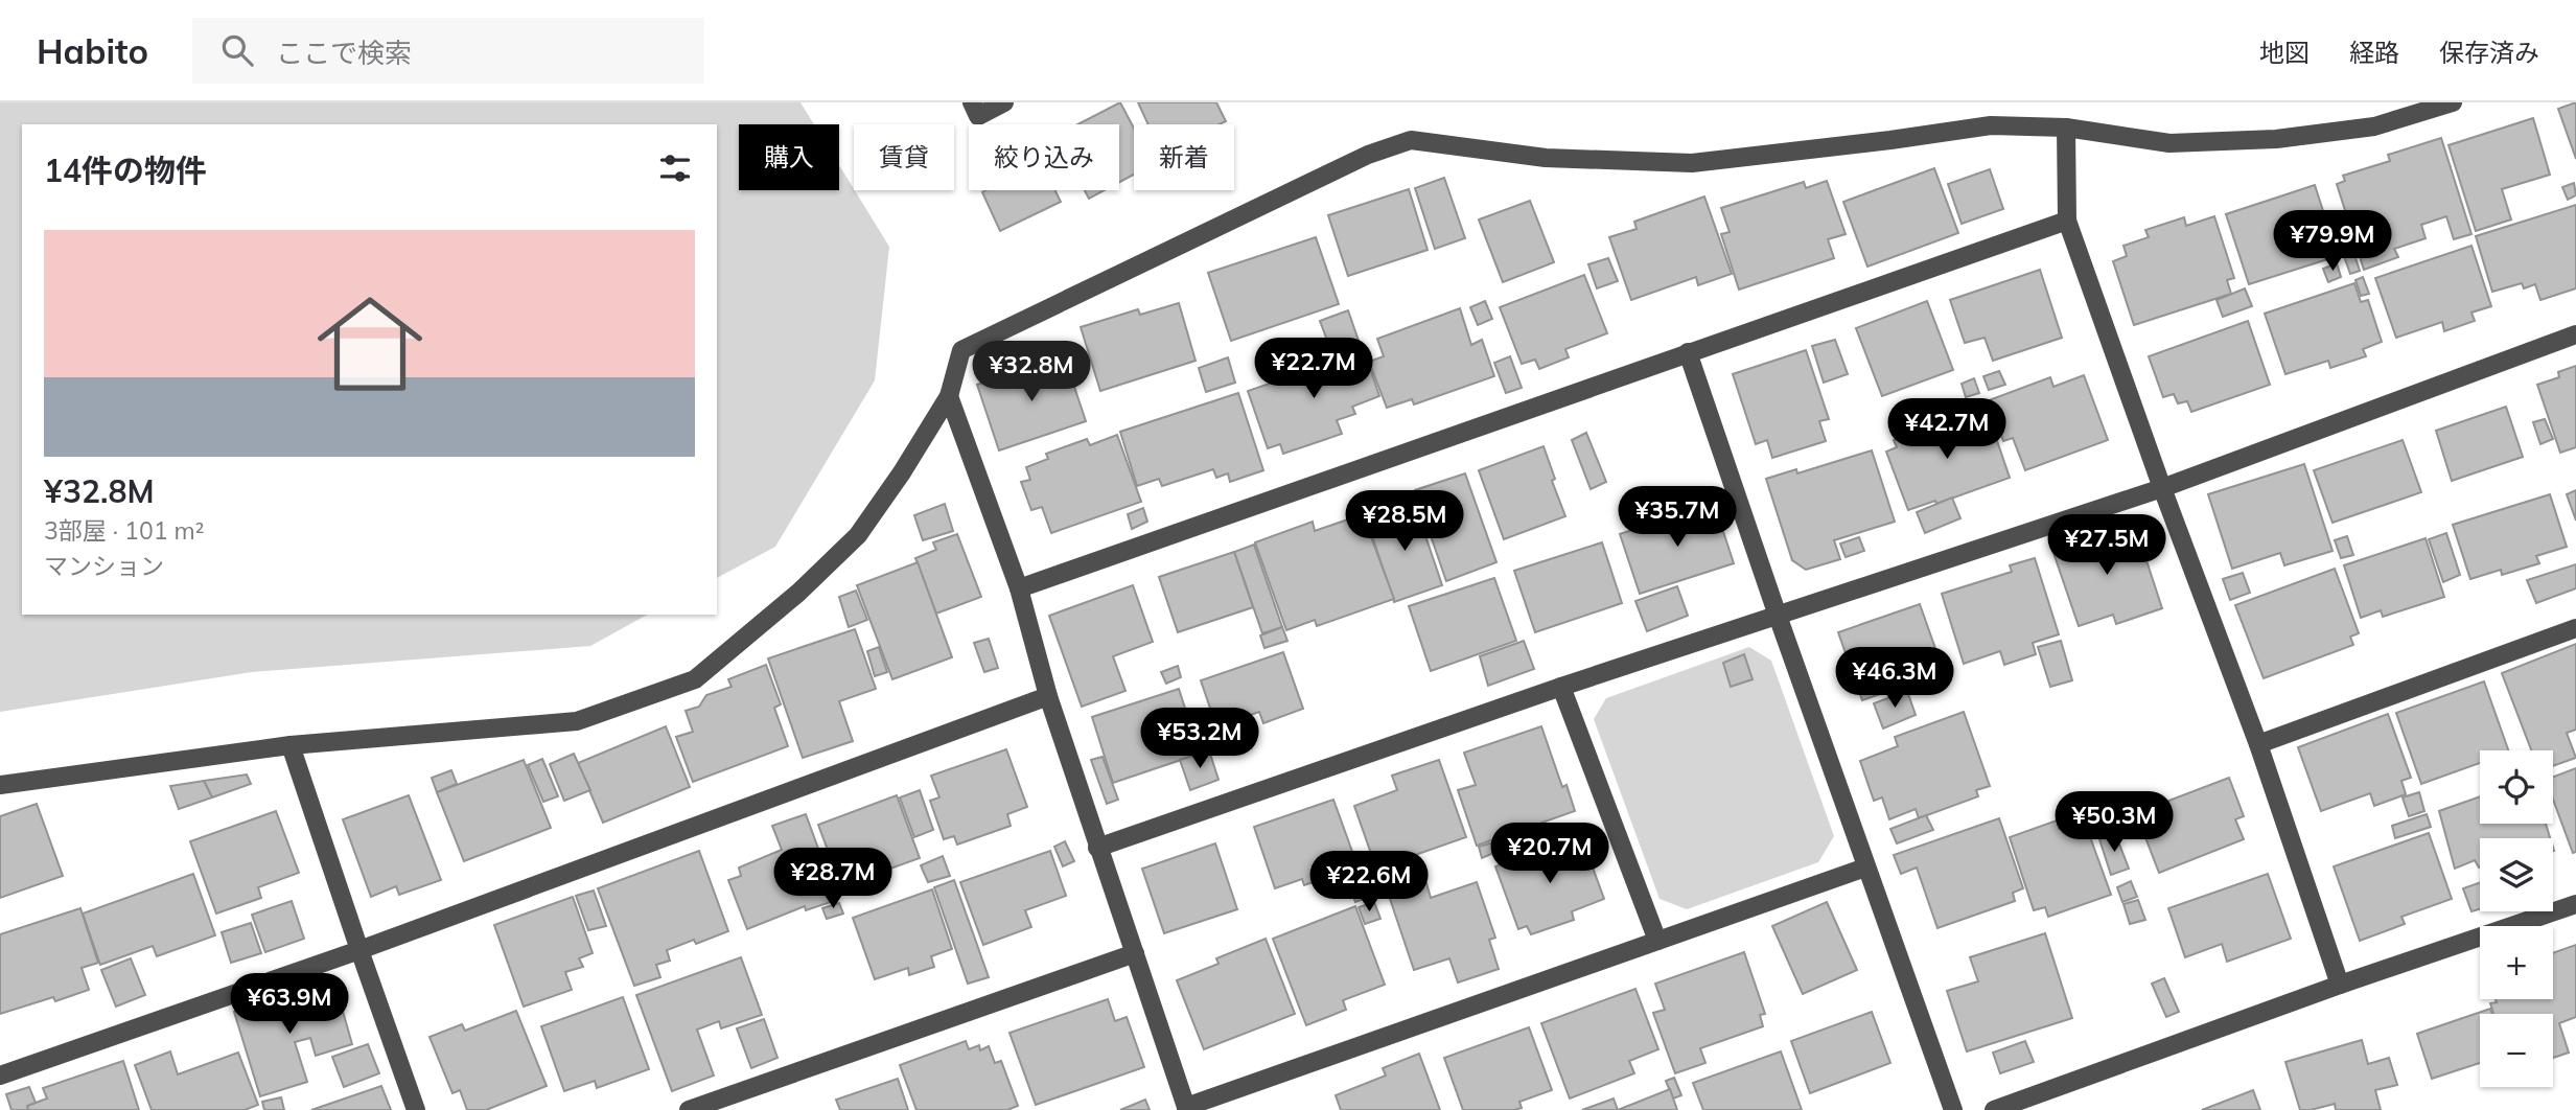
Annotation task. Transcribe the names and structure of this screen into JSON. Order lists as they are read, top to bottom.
{
  "page": {
    "header": "Habito",
    "search": "ここで検索",
    "nav": ["地図", "経路", "保存済み"],
    "chip": [
      "購入",
      "賃貸",
      "絞り込み",
      "新着"
    ],
    "heading": "14件の物件",
    "price": [
      "¥79.9M",
      "¥22.7M",
      "¥32.8M",
      "¥42.7M",
      "¥35.7M",
      "¥28.5M",
      "¥27.5M",
      "¥46.3M",
      "¥53.2M",
      "¥50.3M",
      "¥20.7M",
      "¥28.7M",
      "¥22.6M",
      "¥63.9M"
    ],
    "list": [
      {
        "name": "¥32.8M",
        "note": "3部屋 · 101 m² · マンション"
      }
    ],
    "map_buttons": ["+", "−"]
  }
}
